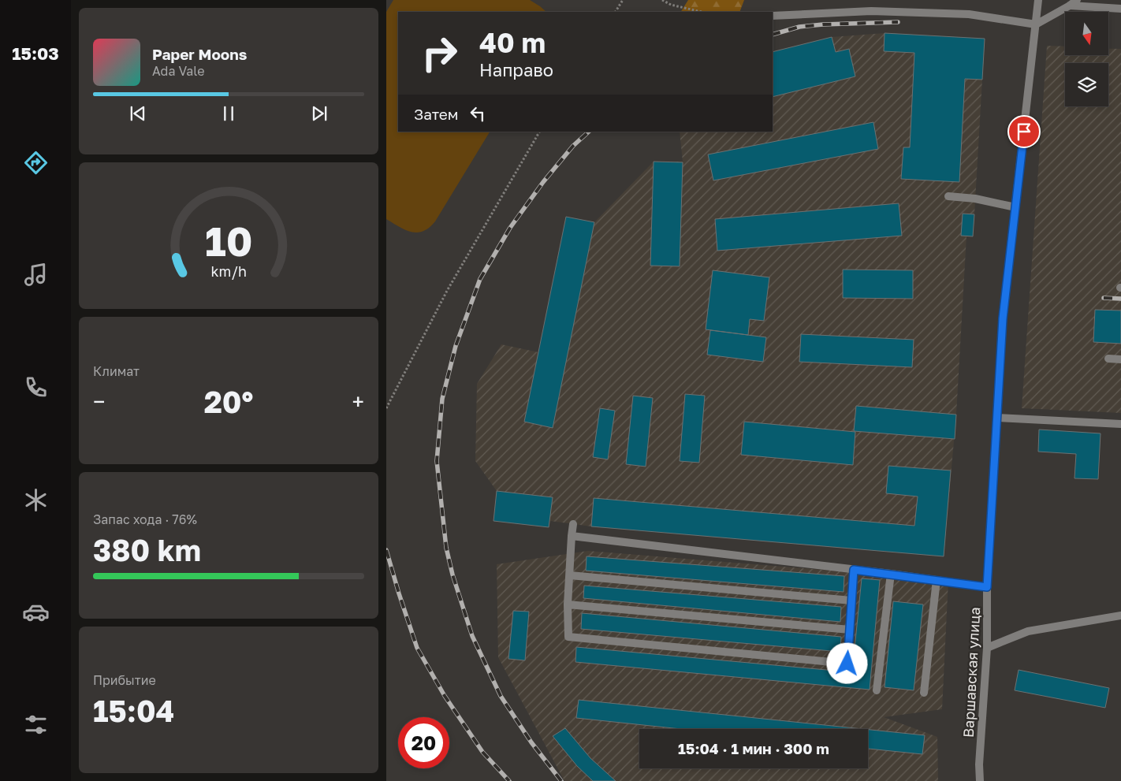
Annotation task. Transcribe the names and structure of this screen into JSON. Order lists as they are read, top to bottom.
{
  "streets": {
    "street": ["Варшавская улица"]
  },
  "north": "bottom",
  "page": {
    "tabs": "15:03",
    "turn": ["40 m", "Направо"],
    "song": ["Paper Moons", "Ada Vale"],
    "then": "Затем",
    "tile": [
      "Климат",
      ["Запас хода · 76%", "380 km"],
      ["Прибытие", "15:04"]
    ],
    "heat": ["−", "20°", "+"],
    "limit": "20",
    "trip": "15:04 · 1 мин · 300 m",
    "gauge": ["10", "km/h"]
  }
}
